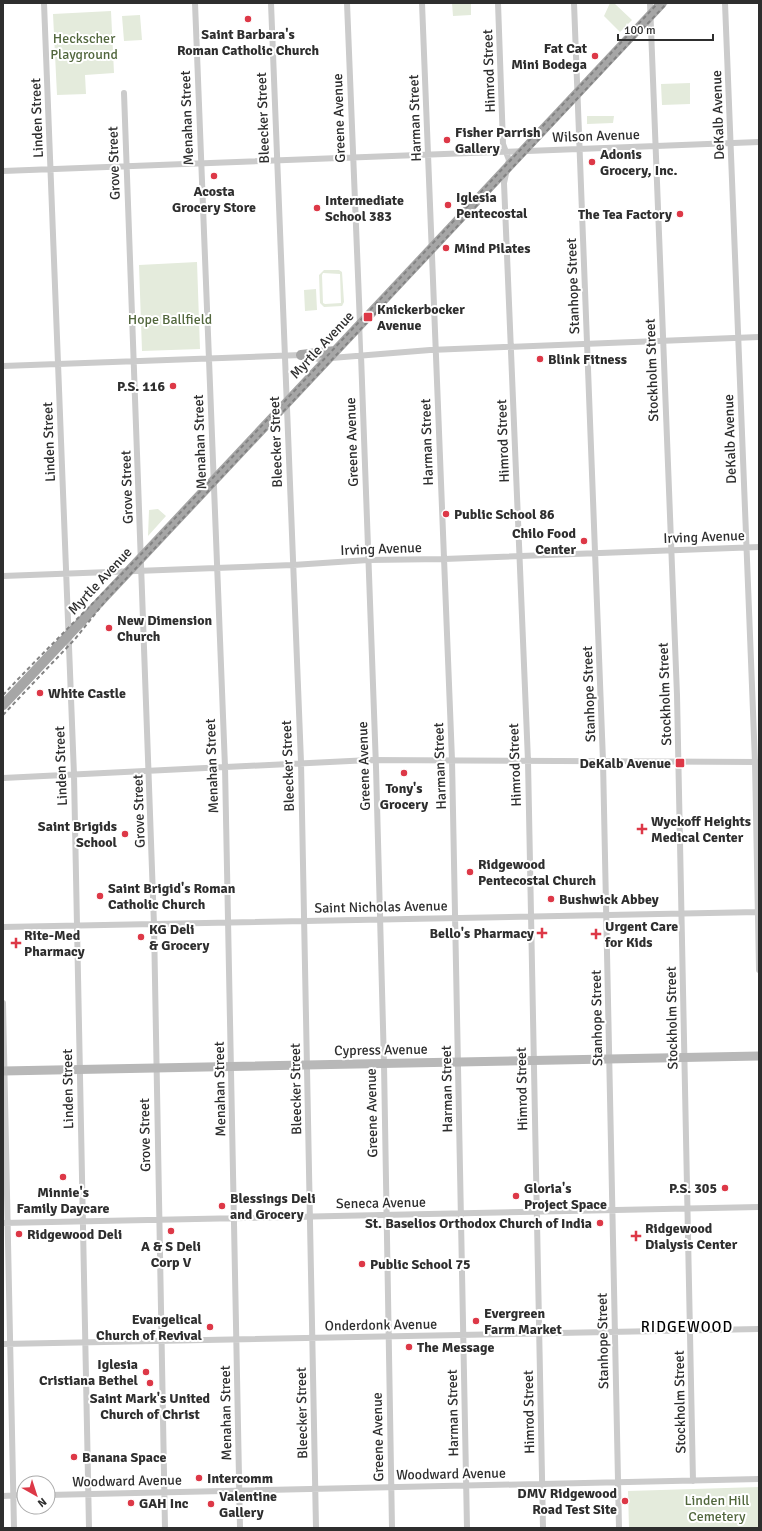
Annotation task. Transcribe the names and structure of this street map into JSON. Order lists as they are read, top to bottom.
{
  "streets": {
    "main road": ["Myrtle Avenue", "Cypress Avenue"],
    "street": [
      "Himrod Street",
      "DeKalb Avenue",
      "Linden Street",
      "Menahan Street",
      "Bleecker Street",
      "Greene Avenue",
      "Harman Street",
      "Wilson Avenue",
      "Grove Street",
      "Stanhope Street",
      "Stockholm Street",
      "Irving Avenue",
      "Saint Nicholas Avenue",
      "Seneca Avenue",
      "Onderdonk Avenue",
      "Woodward Avenue"
    ]
  },
  "crossings": [
    ["Himrod Street", "Wilson Avenue"],
    ["Himrod Street", "Myrtle Avenue"],
    ["Himrod Street", "Irving Avenue"],
    ["Himrod Street", "Saint Nicholas Avenue"],
    ["Himrod Street", "Cypress Avenue"],
    ["Himrod Street", "Seneca Avenue"],
    ["Himrod Street", "Onderdonk Avenue"],
    ["Himrod Street", "Woodward Avenue"],
    ["DeKalb Avenue", "Wilson Avenue"],
    ["DeKalb Avenue", "Irving Avenue"],
    ["DeKalb Avenue", "Saint Nicholas Avenue"],
    ["Linden Street", "Wilson Avenue"],
    ["Linden Street", "Myrtle Avenue"],
    ["Linden Street", "Irving Avenue"],
    ["Linden Street", "Saint Nicholas Avenue"],
    ["Linden Street", "Cypress Avenue"],
    ["Linden Street", "Seneca Avenue"],
    ["Linden Street", "Onderdonk Avenue"],
    ["Linden Street", "Woodward Avenue"],
    ["Menahan Street", "Wilson Avenue"],
    ["Menahan Street", "Myrtle Avenue"],
    ["Menahan Street", "Irving Avenue"],
    ["Menahan Street", "Saint Nicholas Avenue"],
    ["Menahan Street", "Cypress Avenue"],
    ["Menahan Street", "Seneca Avenue"],
    ["Menahan Street", "Onderdonk Avenue"],
    ["Menahan Street", "Woodward Avenue"],
    ["Bleecker Street", "Wilson Avenue"],
    ["Bleecker Street", "Myrtle Avenue"],
    ["Bleecker Street", "Irving Avenue"],
    ["Bleecker Street", "Saint Nicholas Avenue"],
    ["Bleecker Street", "Cypress Avenue"],
    ["Bleecker Street", "Seneca Avenue"],
    ["Bleecker Street", "Onderdonk Avenue"],
    ["Bleecker Street", "Woodward Avenue"],
    ["Greene Avenue", "Wilson Avenue"],
    ["Greene Avenue", "Myrtle Avenue"],
    ["Greene Avenue", "Irving Avenue"],
    ["Greene Avenue", "Saint Nicholas Avenue"],
    ["Greene Avenue", "Cypress Avenue"],
    ["Greene Avenue", "Seneca Avenue"],
    ["Greene Avenue", "Onderdonk Avenue"],
    ["Greene Avenue", "Woodward Avenue"],
    ["Harman Street", "Wilson Avenue"],
    ["Harman Street", "Myrtle Avenue"],
    ["Harman Street", "Irving Avenue"],
    ["Harman Street", "Saint Nicholas Avenue"],
    ["Harman Street", "Cypress Avenue"],
    ["Harman Street", "Seneca Avenue"],
    ["Harman Street", "Onderdonk Avenue"],
    ["Harman Street", "Woodward Avenue"],
    ["Wilson Avenue", "Grove Street"],
    ["Wilson Avenue", "Stanhope Street"],
    ["Wilson Avenue", "Myrtle Avenue"],
    ["Wilson Avenue", "Stockholm Street"],
    ["Grove Street", "Myrtle Avenue"],
    ["Grove Street", "Irving Avenue"],
    ["Grove Street", "Saint Nicholas Avenue"],
    ["Grove Street", "Cypress Avenue"],
    ["Grove Street", "Seneca Avenue"],
    ["Grove Street", "Onderdonk Avenue"],
    ["Grove Street", "Woodward Avenue"],
    ["Stanhope Street", "Myrtle Avenue"],
    ["Stanhope Street", "Irving Avenue"],
    ["Stanhope Street", "Saint Nicholas Avenue"],
    ["Stanhope Street", "Cypress Avenue"],
    ["Stanhope Street", "Seneca Avenue"],
    ["Stanhope Street", "Onderdonk Avenue"],
    ["Stanhope Street", "Woodward Avenue"],
    ["Myrtle Avenue", "Stockholm Street"],
    ["Myrtle Avenue", "Irving Avenue"],
    ["Stockholm Street", "Irving Avenue"],
    ["Stockholm Street", "Saint Nicholas Avenue"],
    ["Stockholm Street", "Cypress Avenue"],
    ["Stockholm Street", "Seneca Avenue"],
    ["Stockholm Street", "Onderdonk Avenue"],
    ["Stockholm Street", "Woodward Avenue"]
  ],
  "districts": ["RIDGEWOOD"],
  "parks": ["Heckscher Playground", "Hope Ballfield", "Linden Hill Cemetery"],
  "places": {
    "other": [
      "Saint Barbara's Roman Catholic Church",
      "Fat Cat Mini Bodega",
      "Fisher Parrish Gallery",
      "Adonis Grocery, Inc.",
      "Acosta Grocery Store",
      "Iglesia Pentecostal",
      "Intermediate School 383",
      "The Tea Factory",
      "Mind Pilates",
      "Blink Fitness",
      "P.S. 116",
      "Public School 86",
      "Chilo Food Center",
      "New Dimension Church",
      "White Castle",
      "Tony's Grocery",
      "Saint Brigids School",
      "Ridgewood Pentecostal Church",
      "Saint Brigid's Roman Catholic Church",
      "Bushwick Abbey",
      "KG Deli & Grocery",
      "Minnie's Family Daycare",
      "P.S. 305",
      "Gloria's Project Space",
      "Blessings Deli and Grocery",
      "St. Baselios Orthodox Church of India",
      "A & S Deli Corp V",
      "Ridgewood Deli",
      "Public School 75",
      "Evergreen Farm Market",
      "Evangelical Church of Revival",
      "The Message",
      "Iglesia Cristiana Bethel",
      "Saint Mark's United Church of Christ",
      "Banana Space",
      "Intercomm",
      "DMV Ridgewood Road Test Site",
      "GAH Inc",
      "Valentine Gallery"
    ],
    "transit": ["Knickerbocker Avenue", "DeKalb Avenue"],
    "health": [
      "Wyckoff Heights Medical Center",
      "Bello's Pharmacy",
      "Urgent Care for Kids",
      "Rite-Med Pharmacy",
      "Ridgewood Dialysis Center"
    ]
  },
  "scale_bar": "100 m",
  "north": "bottom right"
}
